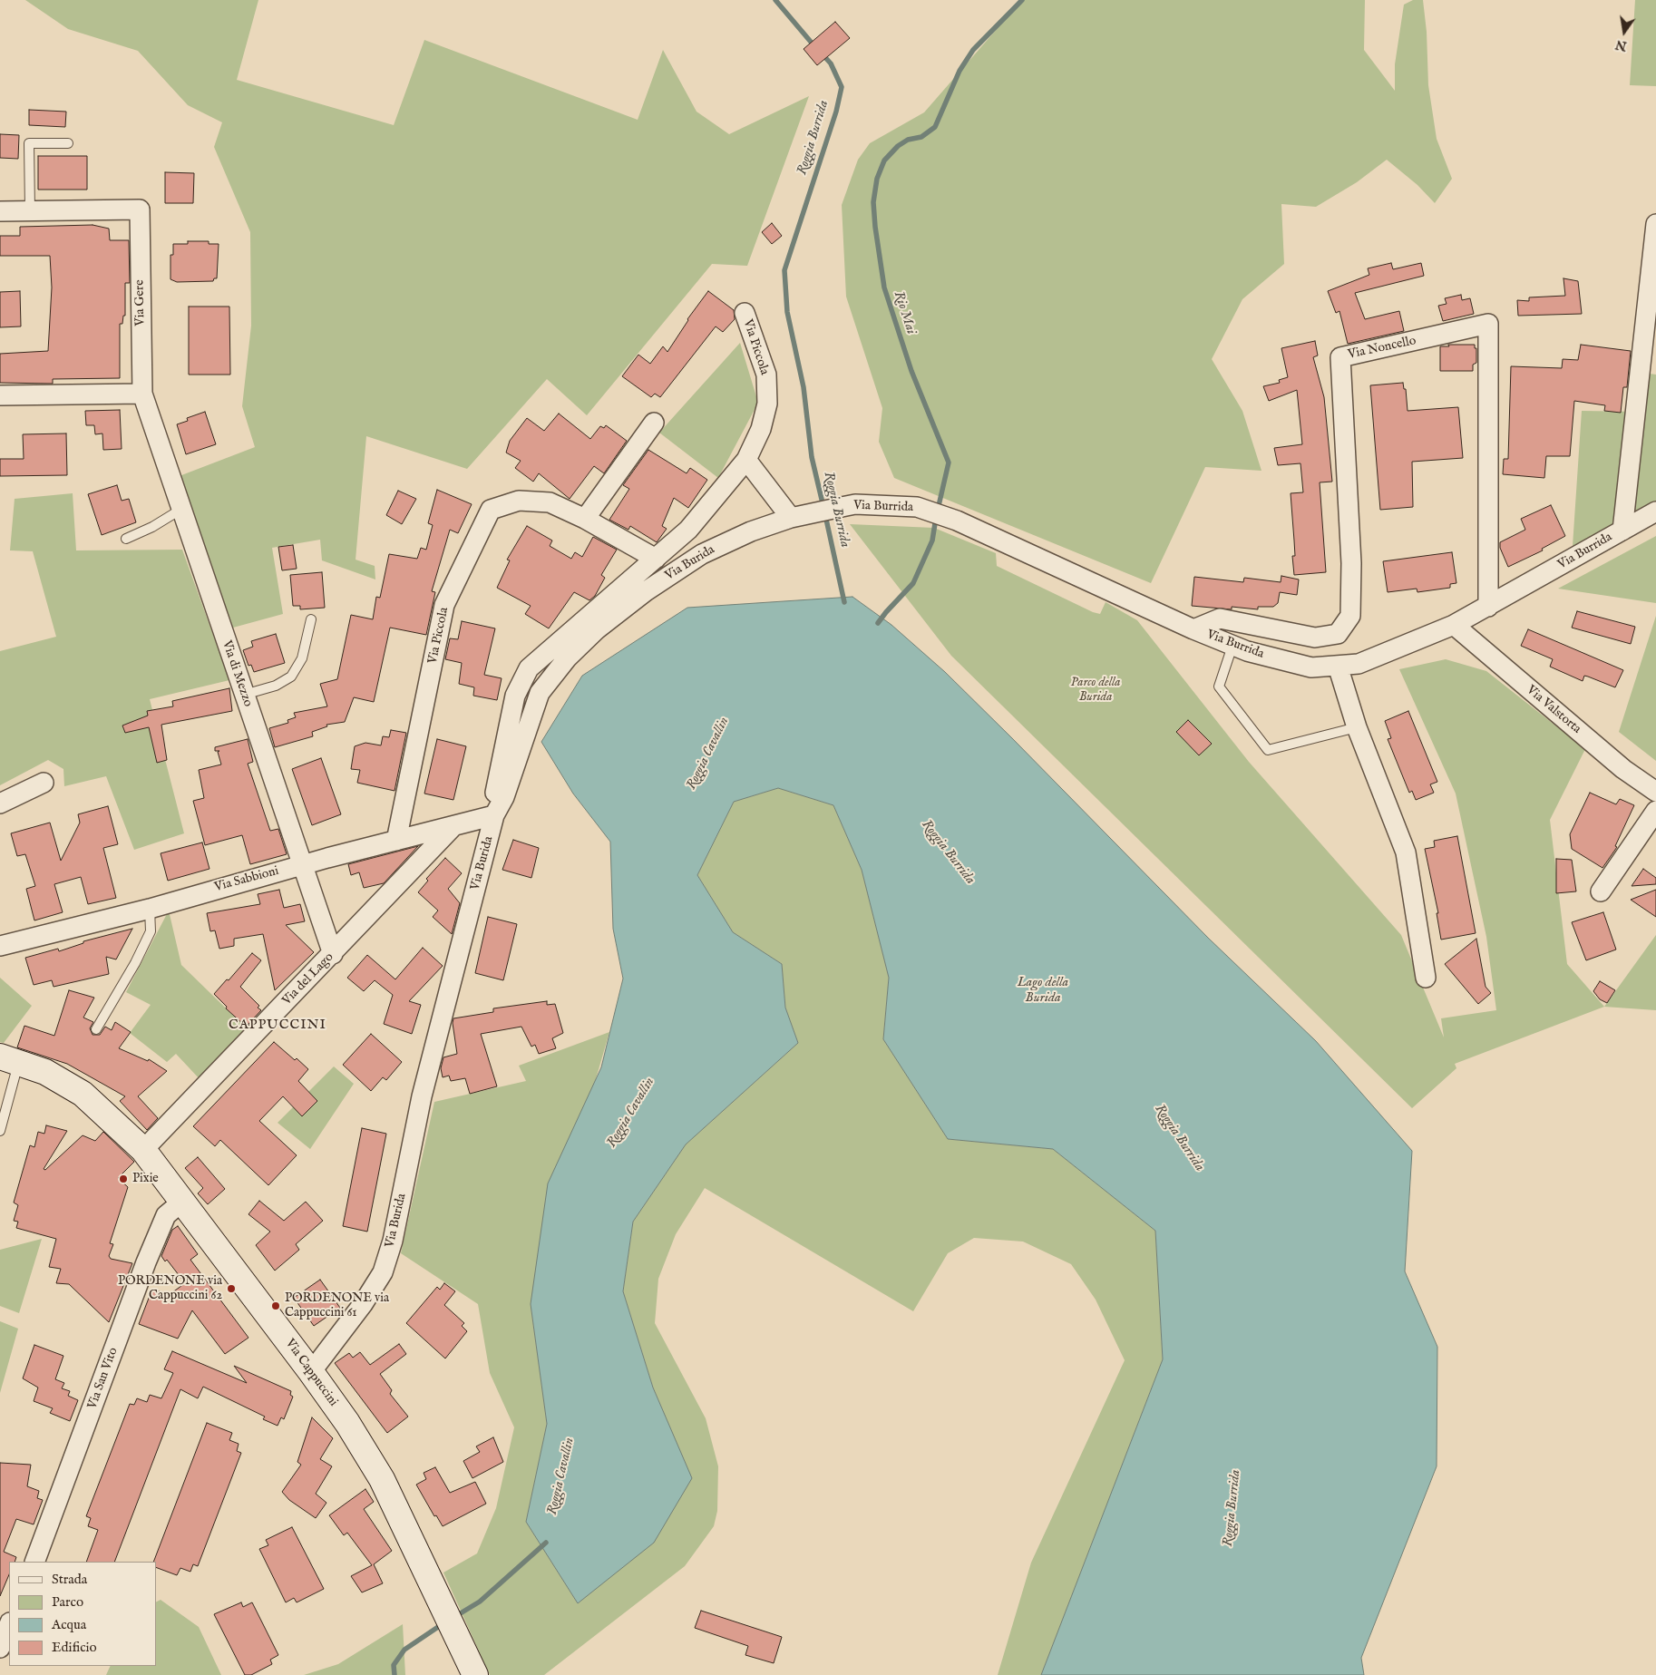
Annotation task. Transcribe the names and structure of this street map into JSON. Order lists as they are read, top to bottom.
{
  "streets": {
    "main road": ["Via Cappuccini"],
    "street": [
      "Via Gere",
      "Via Piccola",
      "Via Noncello",
      "Via Burrida",
      "Via Burida",
      "Via di Mezzo",
      "Via Valstorta",
      "Via Sabbioni",
      "Via del Lago",
      "Via San Vito"
    ]
  },
  "crossings": [
    ["Via Gere", "Via di Mezzo"],
    ["Via Piccola", "Via Burida"],
    ["Via Piccola", "Via Sabbioni"],
    ["Via Noncello", "Via Burrida"],
    ["Via Burrida", "Via Burida"],
    ["Via Burrida", "Via Valstorta"],
    ["Via Burida", "Via Sabbioni"],
    ["Via Burida", "Via Cappuccini"],
    ["Via di Mezzo", "Via Sabbioni"],
    ["Via di Mezzo", "Via del Lago"],
    ["Via Sabbioni", "Via del Lago"],
    ["Via del Lago", "Via Cappuccini"],
    ["Via Cappuccini", "Via San Vito"]
  ],
  "districts": ["CAPPUCCINI"],
  "water": [
    "Roggia Burrida",
    "Rio Mai",
    "Roggia Cavallin",
    "Lago della Burida"
  ],
  "parks": ["Parco della Burida"],
  "places": ["Pixie", "PORDENONE via Cappuccini 62", "PORDENONE via Cappuccini 61"],
  "legend": [
    "Strada",
    "Parco",
    "Acqua",
    "Edificio"
  ],
  "north": "bottom"
}
